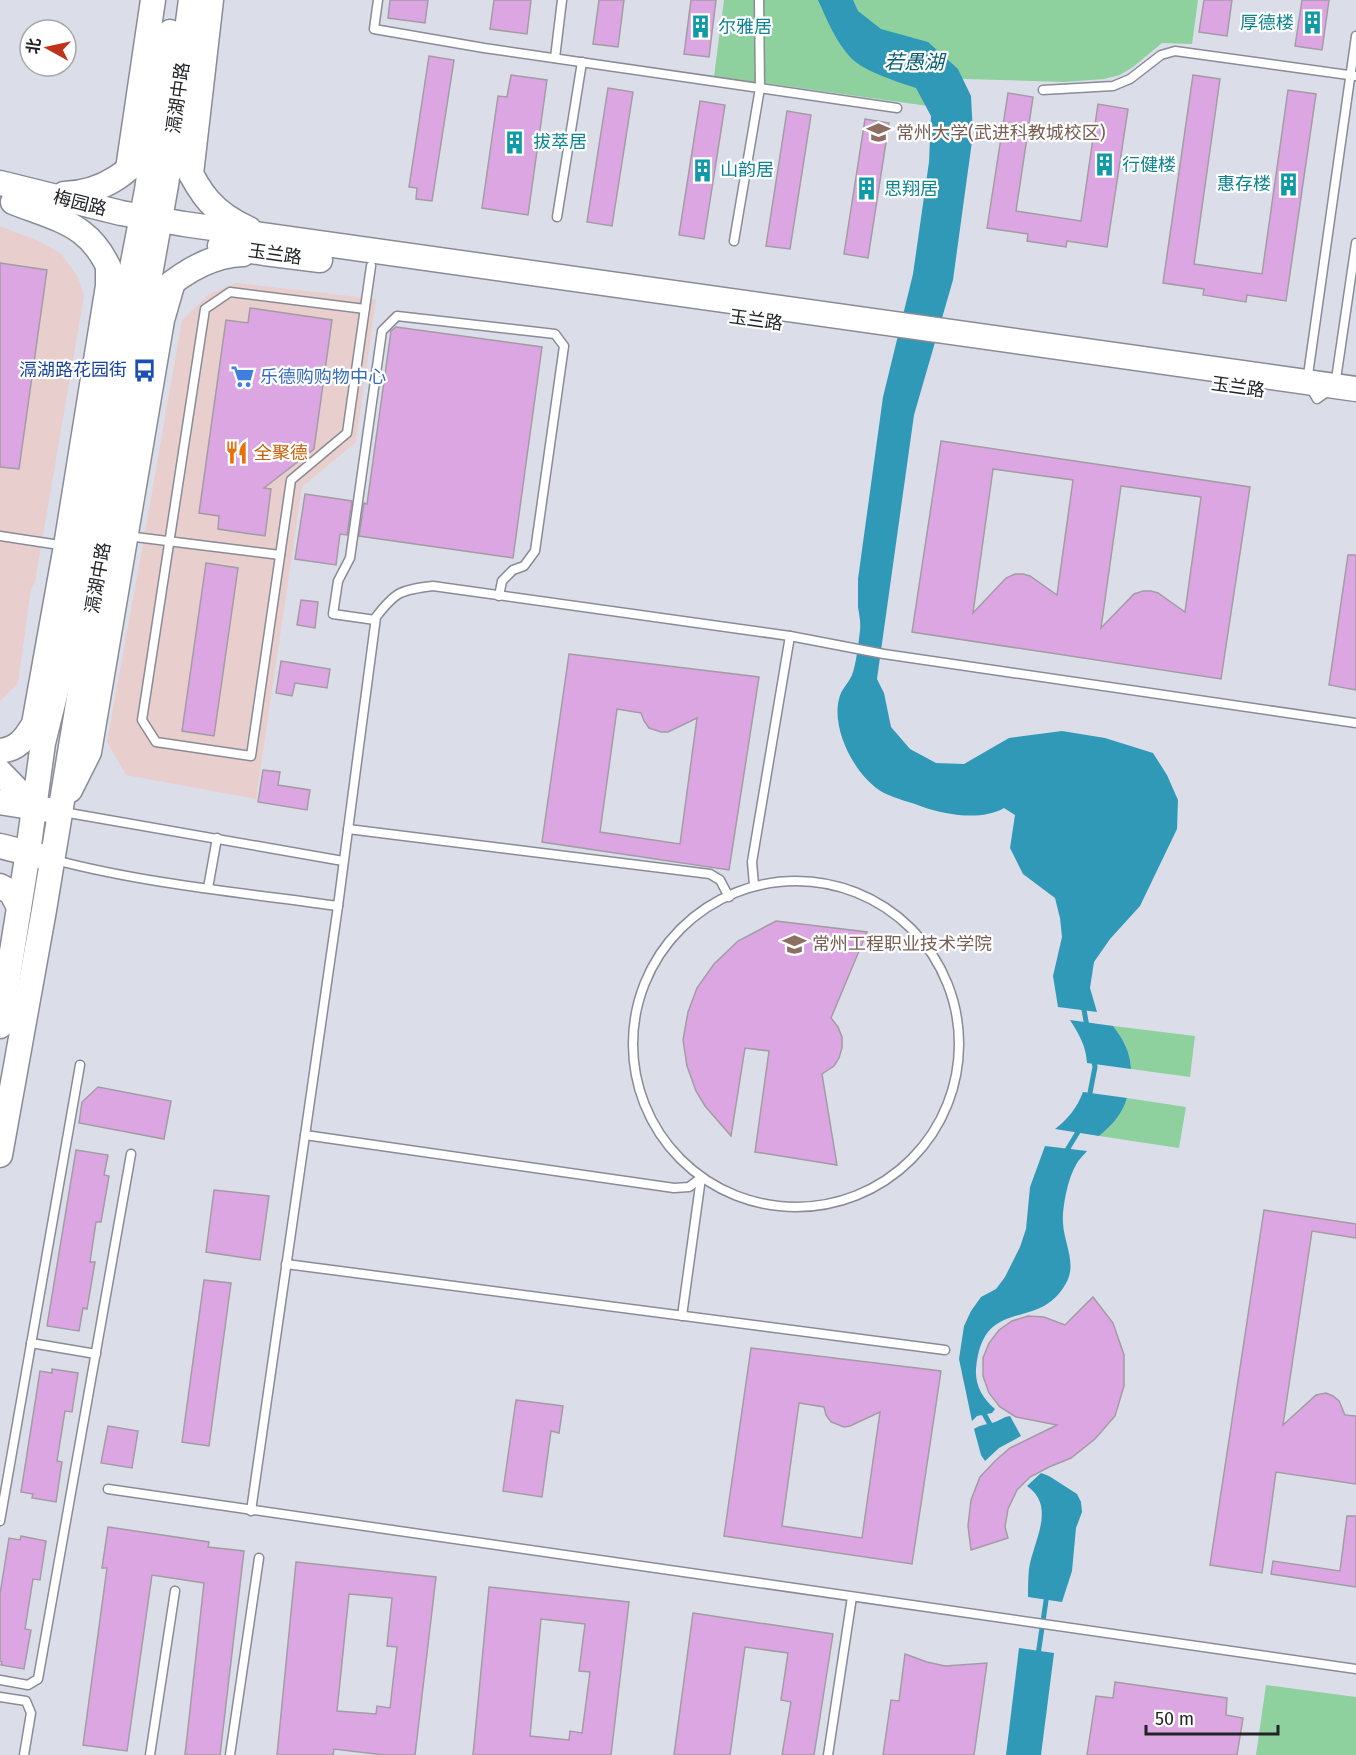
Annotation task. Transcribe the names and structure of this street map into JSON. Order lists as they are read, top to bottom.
{
  "streets": {
    "street": ["滆湖中路", "梅园路", "玉兰路"]
  },
  "crossings": [
    ["滆湖中路", "梅园路"],
    ["滆湖中路", "玉兰路"],
    ["梅园路", "玉兰路"]
  ],
  "water": ["若愚湖"],
  "places": {
    "building": [
      "厚德楼",
      "尔雅居",
      "拔萃居",
      "行健楼",
      "山韵居",
      "惠存楼",
      "思翔居"
    ],
    "school or university": ["常州大学(武进科教城校区)", "常州工程职业技术学院"],
    "bus stop": ["滆湖路花园街"],
    "supermarket": ["乐德购购物中心"],
    "restaurant": ["全聚德"]
  },
  "scale_bar": "50 m",
  "north": "left"
}
